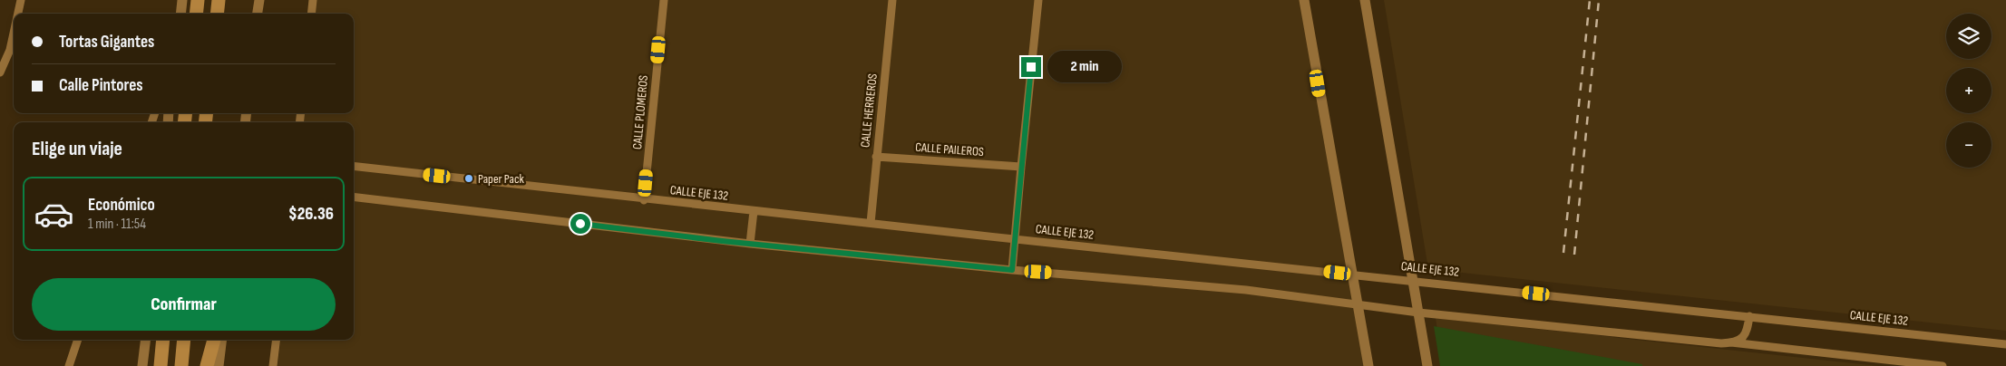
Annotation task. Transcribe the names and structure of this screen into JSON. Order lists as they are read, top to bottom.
{
  "streets": {
    "street": [
      "CALLE HERREROS",
      "CALLE PLOMEROS",
      "CALLE PAILEROS",
      "CALLE EJE 132"
    ]
  },
  "crossings": [
    ["CALLE HERREROS", "CALLE PAILEROS"],
    ["CALLE HERREROS", "CALLE EJE 132"],
    ["CALLE PLOMEROS", "CALLE EJE 132"]
  ],
  "places": ["Paper Pack"],
  "page": {
    "map_buttons": ["+", "−"],
    "banner": ["Tortas Gigantes", "Calle Pintores"],
    "bubble": "2 min",
    "heading": "Elige un viaje",
    "list": [
      {
        "name": "Económico",
        "note": "1 min · 11:54",
        "value": "$26.36"
      }
    ],
    "buttons": "Confirmar"
  }
}
